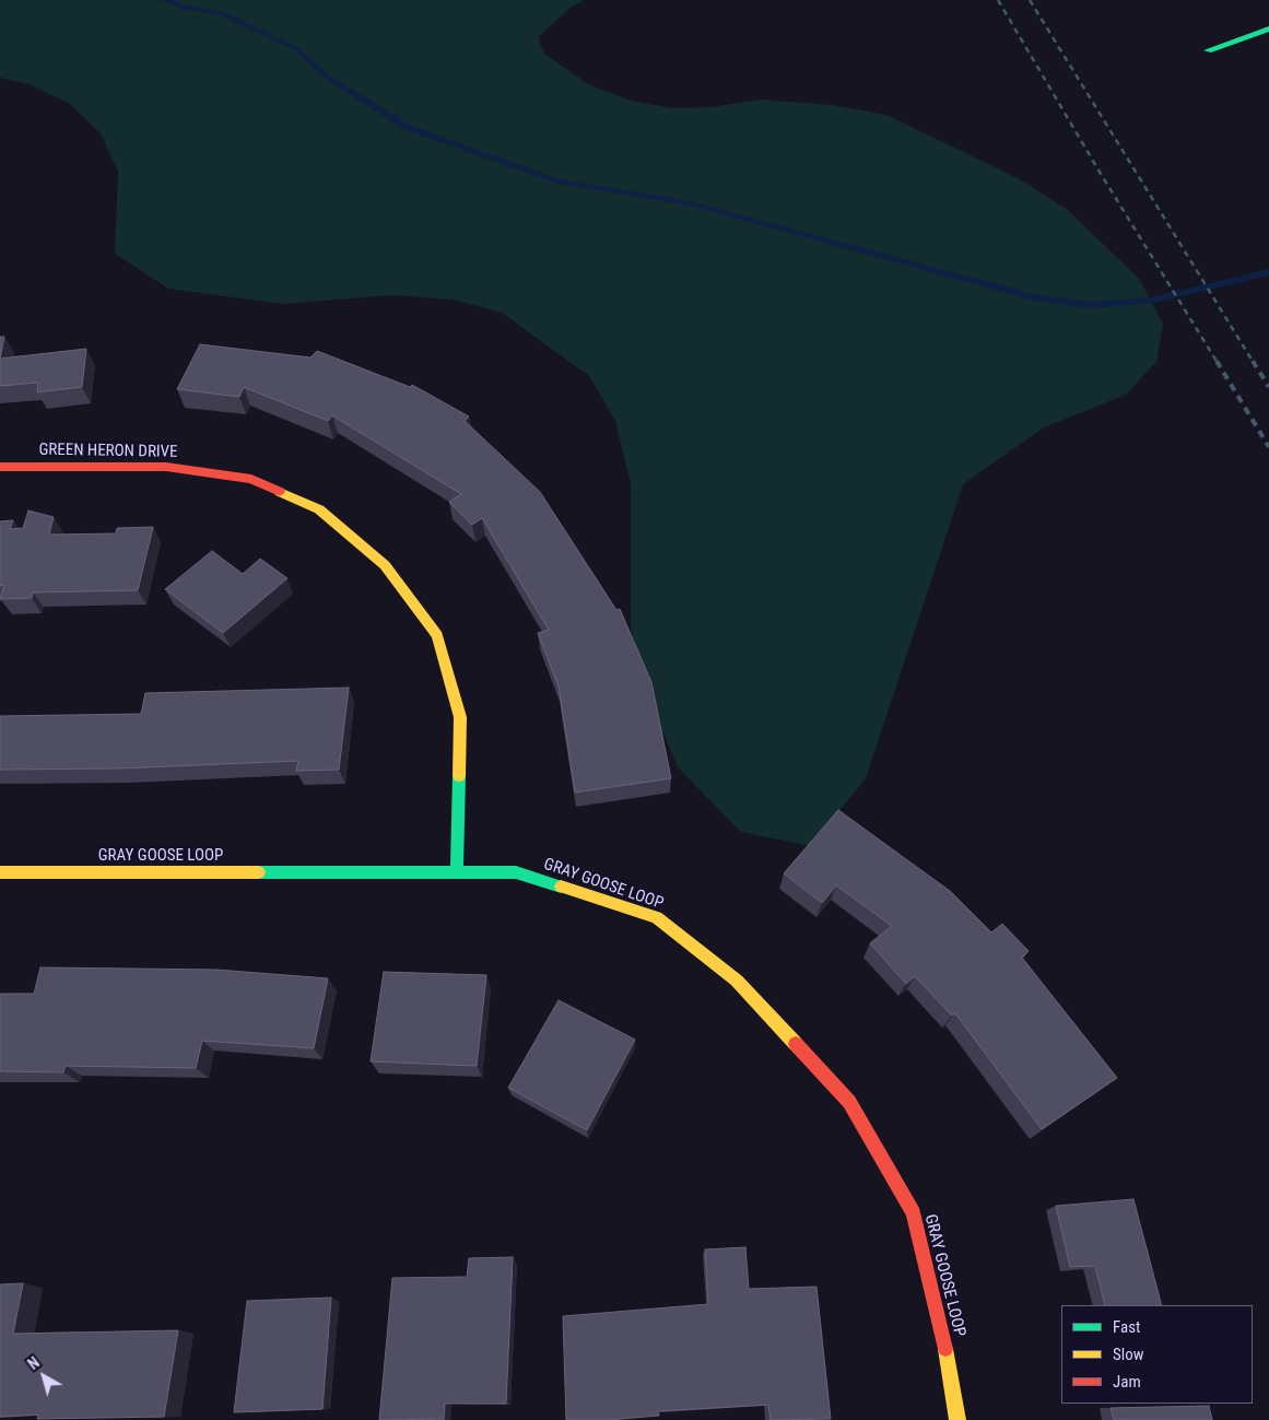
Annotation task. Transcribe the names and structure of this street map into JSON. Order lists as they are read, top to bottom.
{
  "streets": {
    "street": ["GREEN HERON DRIVE", "GRAY GOOSE LOOP"]
  },
  "crossings": [
    ["GREEN HERON DRIVE", "GRAY GOOSE LOOP"]
  ],
  "legend": ["Fast", "Slow", "Jam"],
  "north": "top left"
}
